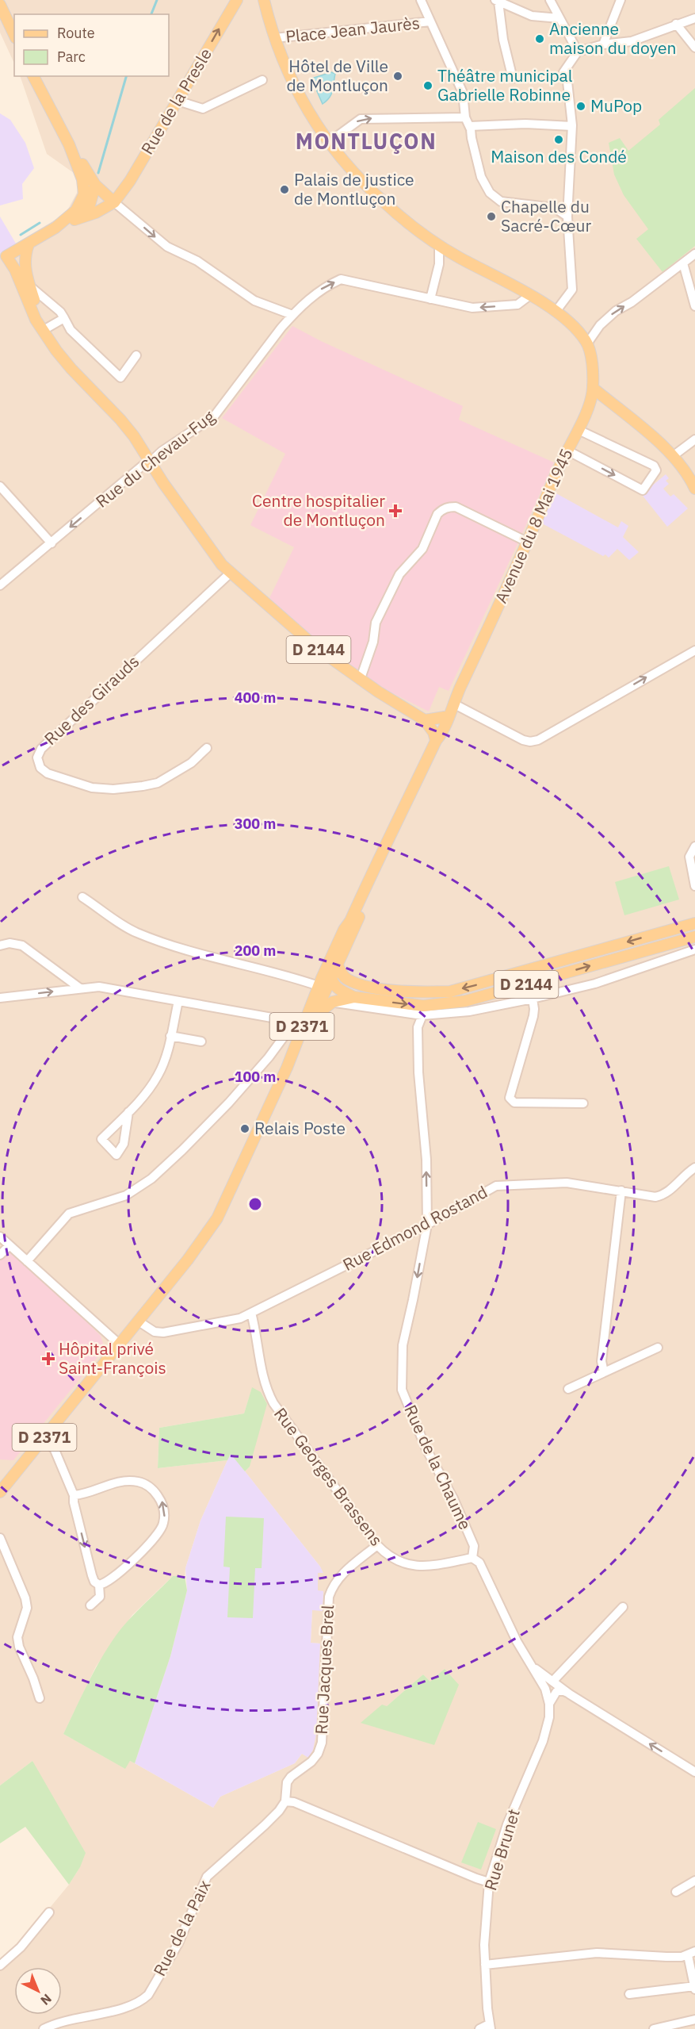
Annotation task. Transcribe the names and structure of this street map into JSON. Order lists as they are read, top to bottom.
{
  "streets": {
    "main road": [
      "Rue de la Presle",
      "Avenue du 8 Mai 1945",
      "D 2144",
      "D 2371"
    ],
    "street": [
      "Place Jean Jaurès",
      "Rue du Chevau-Fug",
      "Rue des Girauds",
      "Rue Edmond Rostand",
      "Rue de la Chaume",
      "Rue Georges Brassens",
      "Rue Jacques Brel",
      "Rue Brunet",
      "Rue de la Paix"
    ]
  },
  "crossings": [
    ["Rue du Chevau-Fug", "D 2144"],
    ["Avenue du 8 Mai 1945", "D 2144"],
    ["Avenue du 8 Mai 1945", "D 2371"],
    ["Avenue du 8 Mai 1945", "Rue Edmond Rostand"],
    ["D 2144", "Rue des Girauds"],
    ["Rue Edmond Rostand", "Rue de la Chaume"],
    ["Rue Edmond Rostand", "Rue Georges Brassens"],
    ["Rue de la Chaume", "Rue Georges Brassens"],
    ["Rue de la Chaume", "Rue Brunet"],
    ["Rue Georges Brassens", "Rue Jacques Brel"],
    ["Rue Jacques Brel", "Rue de la Paix"]
  ],
  "one_way": ["Rue de la Presle"],
  "districts": ["MONTLUÇON"],
  "places": {
    "other": [
      "Ancienne maison du doyen",
      "Hôtel de Ville de Montluçon",
      "Théâtre municipal Gabrielle Robinne",
      "MuPop",
      "Maison des Condé",
      "Palais de justice de Montluçon",
      "Chapelle du Sacré-Cœur",
      "Relais Poste"
    ],
    "health": ["Centre hospitalier de Montluçon", "Hôpital privé Saint-François"]
  },
  "legend": ["Route", "Parc"],
  "north": "bottom right",
  "rings": [
    "400 m",
    "300 m",
    "200 m",
    "100 m"
  ]
}
